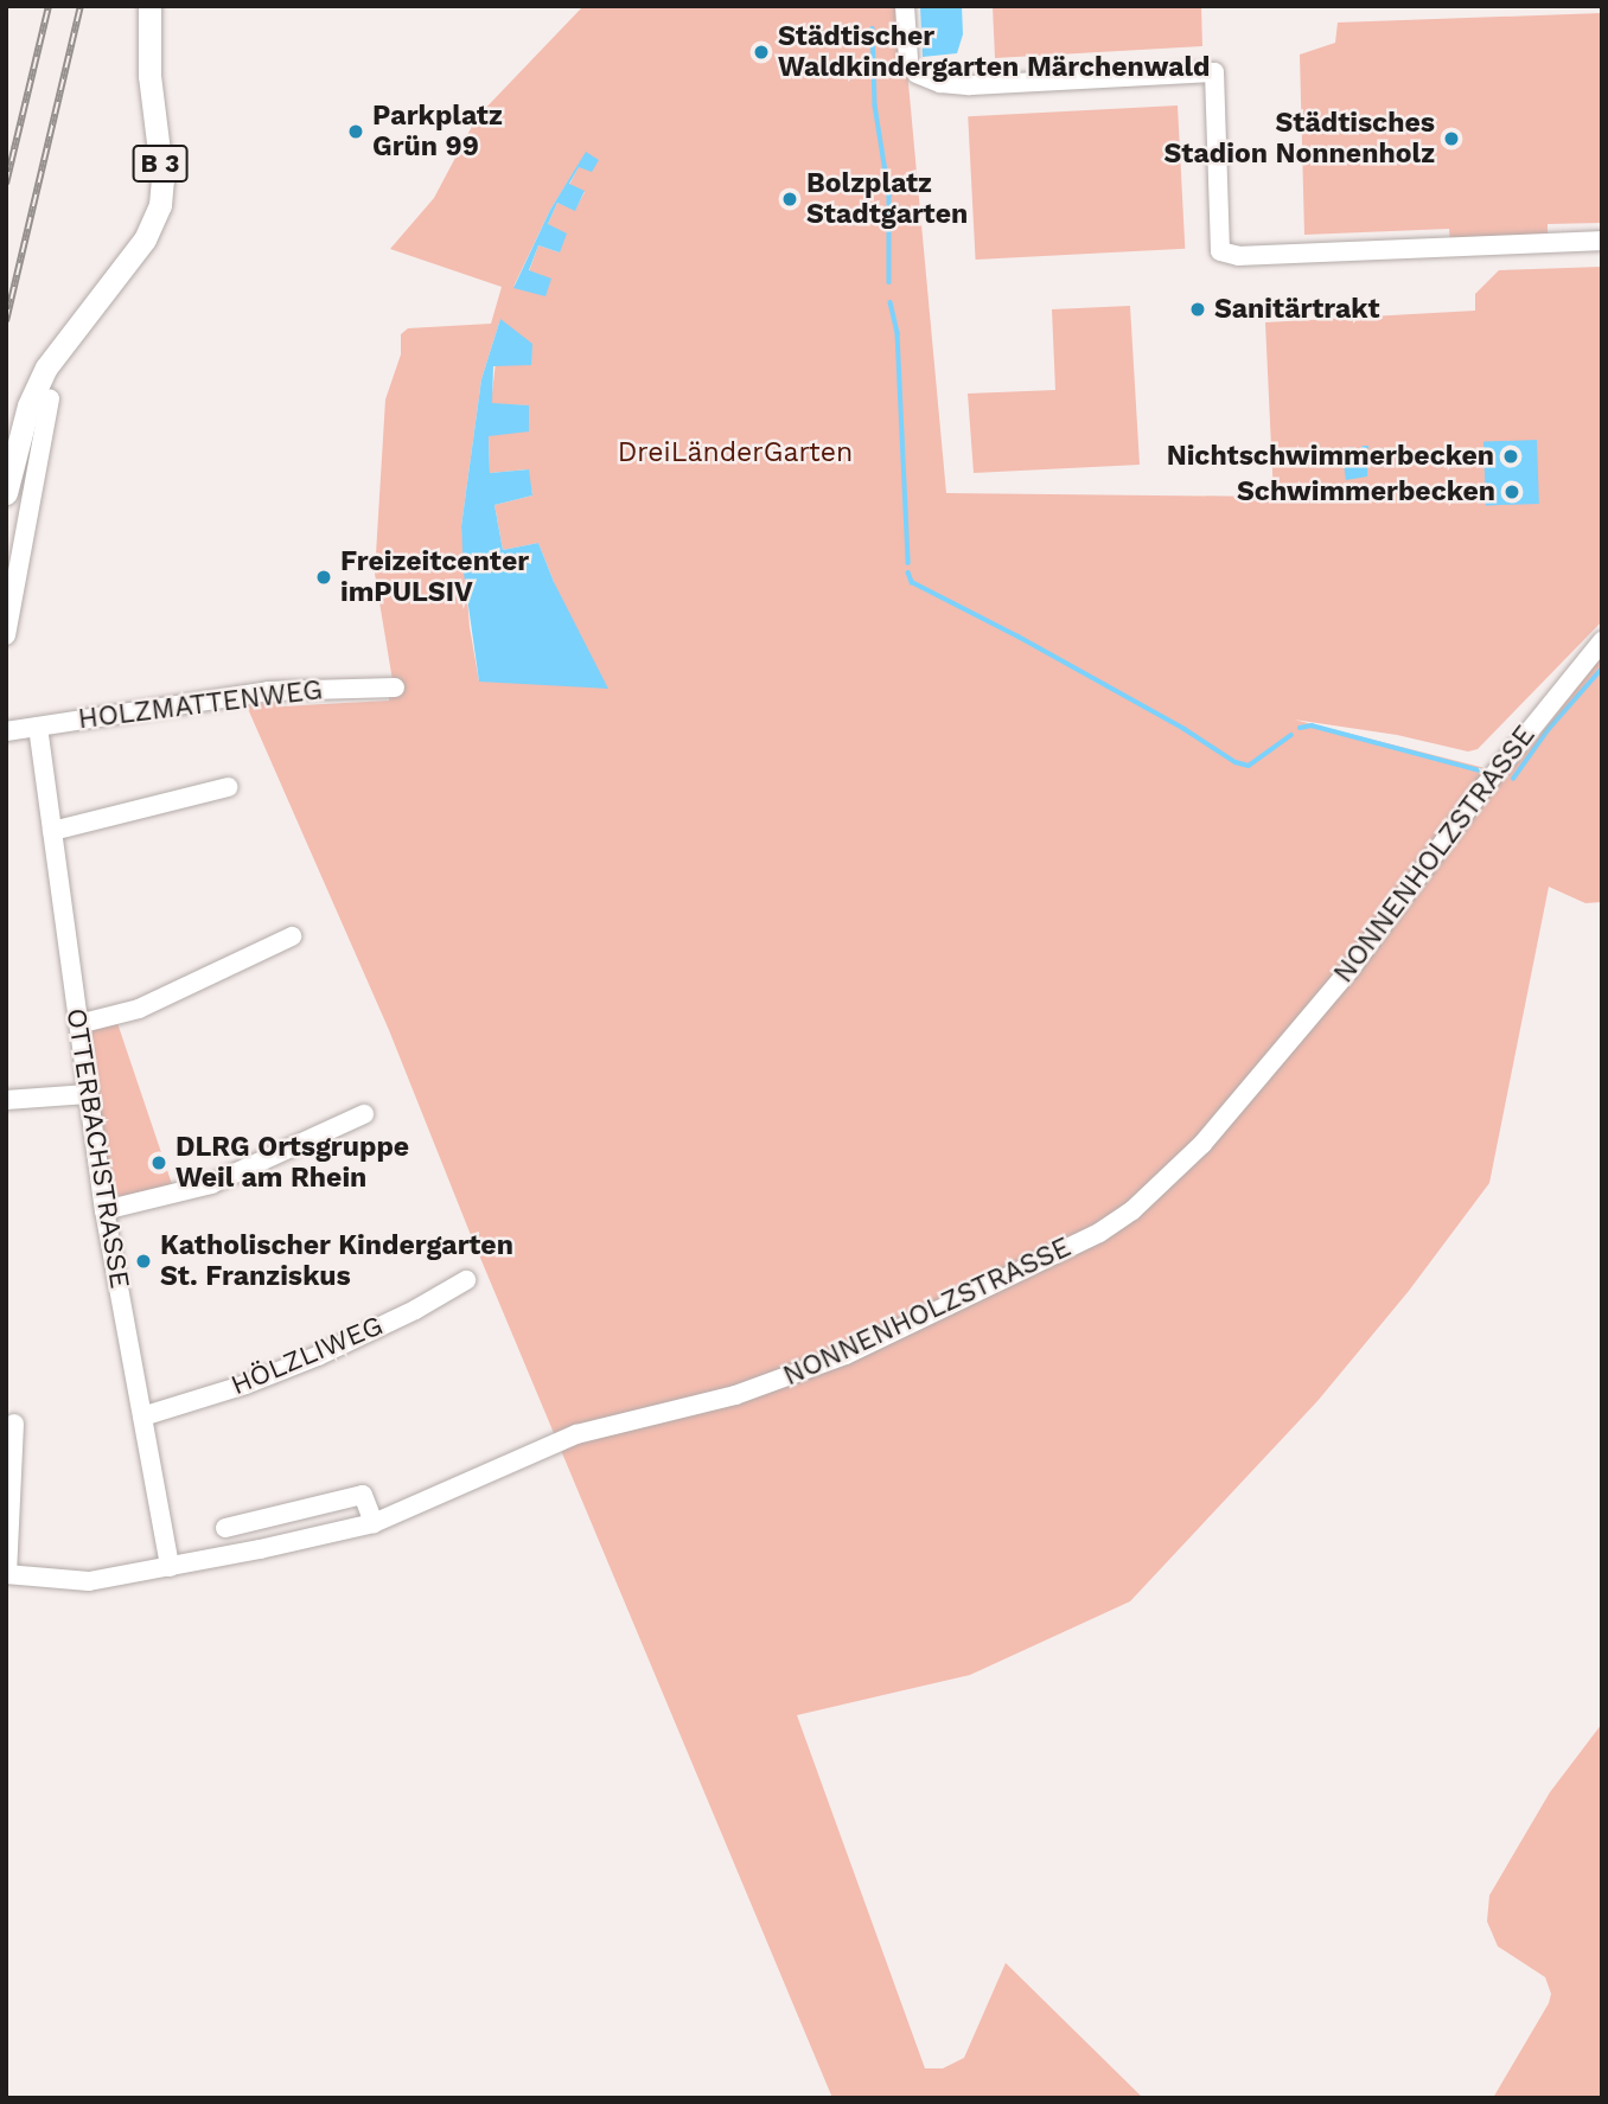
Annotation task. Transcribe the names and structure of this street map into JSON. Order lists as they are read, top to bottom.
{
  "streets": {
    "main road": ["B 3"],
    "street": [
      "HOLZMATTENWEG",
      "NONNENHOLZSTRASSE",
      "OTTERBACHSTRASSE",
      "HÖLZLIWEG"
    ]
  },
  "crossings": [
    ["HOLZMATTENWEG", "OTTERBACHSTRASSE"],
    ["NONNENHOLZSTRASSE", "OTTERBACHSTRASSE"],
    ["OTTERBACHSTRASSE", "HÖLZLIWEG"]
  ],
  "parks": ["DreiLänderGarten"],
  "places": [
    "Städtischer Waldkindergarten Märchenwald",
    "Parkplatz Grün 99",
    "Städtisches Stadion Nonnenholz",
    "Bolzplatz Stadtgarten",
    "Sanitärtrakt",
    "Nichtschwimmerbecken",
    "Schwimmerbecken",
    "Freizeitcenter imPULSIV",
    "DLRG Ortsgruppe Weil am Rhein",
    "Katholischer Kindergarten St. Franziskus"
  ]
}
